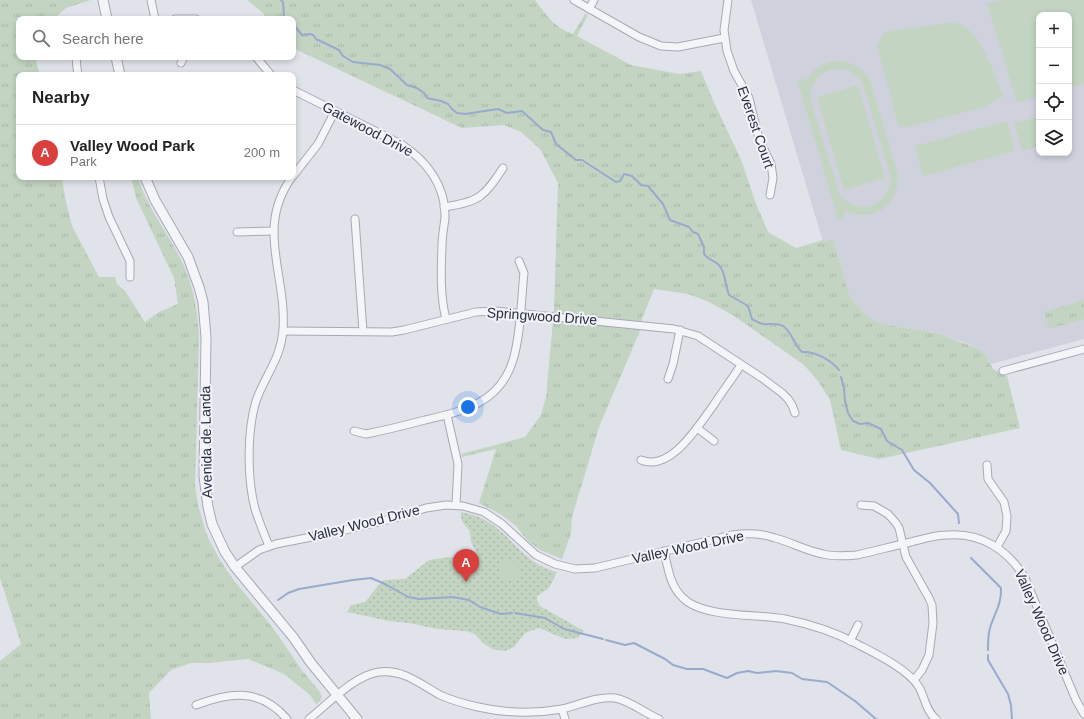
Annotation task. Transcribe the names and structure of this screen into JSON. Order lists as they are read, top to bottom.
{
  "streets": {
    "street": [
      "Everest Court",
      "Gatewood Drive",
      "Springwood Drive",
      "Avenida de Landa",
      "Valley Wood Drive"
    ]
  },
  "crossings": [
    ["Gatewood Drive", "Springwood Drive"],
    ["Avenida de Landa", "Valley Wood Drive"]
  ],
  "page": {
    "map_buttons": ["+", "−"],
    "search": "Search here",
    "heading": "Nearby",
    "list": [
      {
        "mark": "A",
        "name": "Valley Wood Park",
        "note": "Park",
        "value": "200 m"
      }
    ],
    "pins": "A"
  }
}
